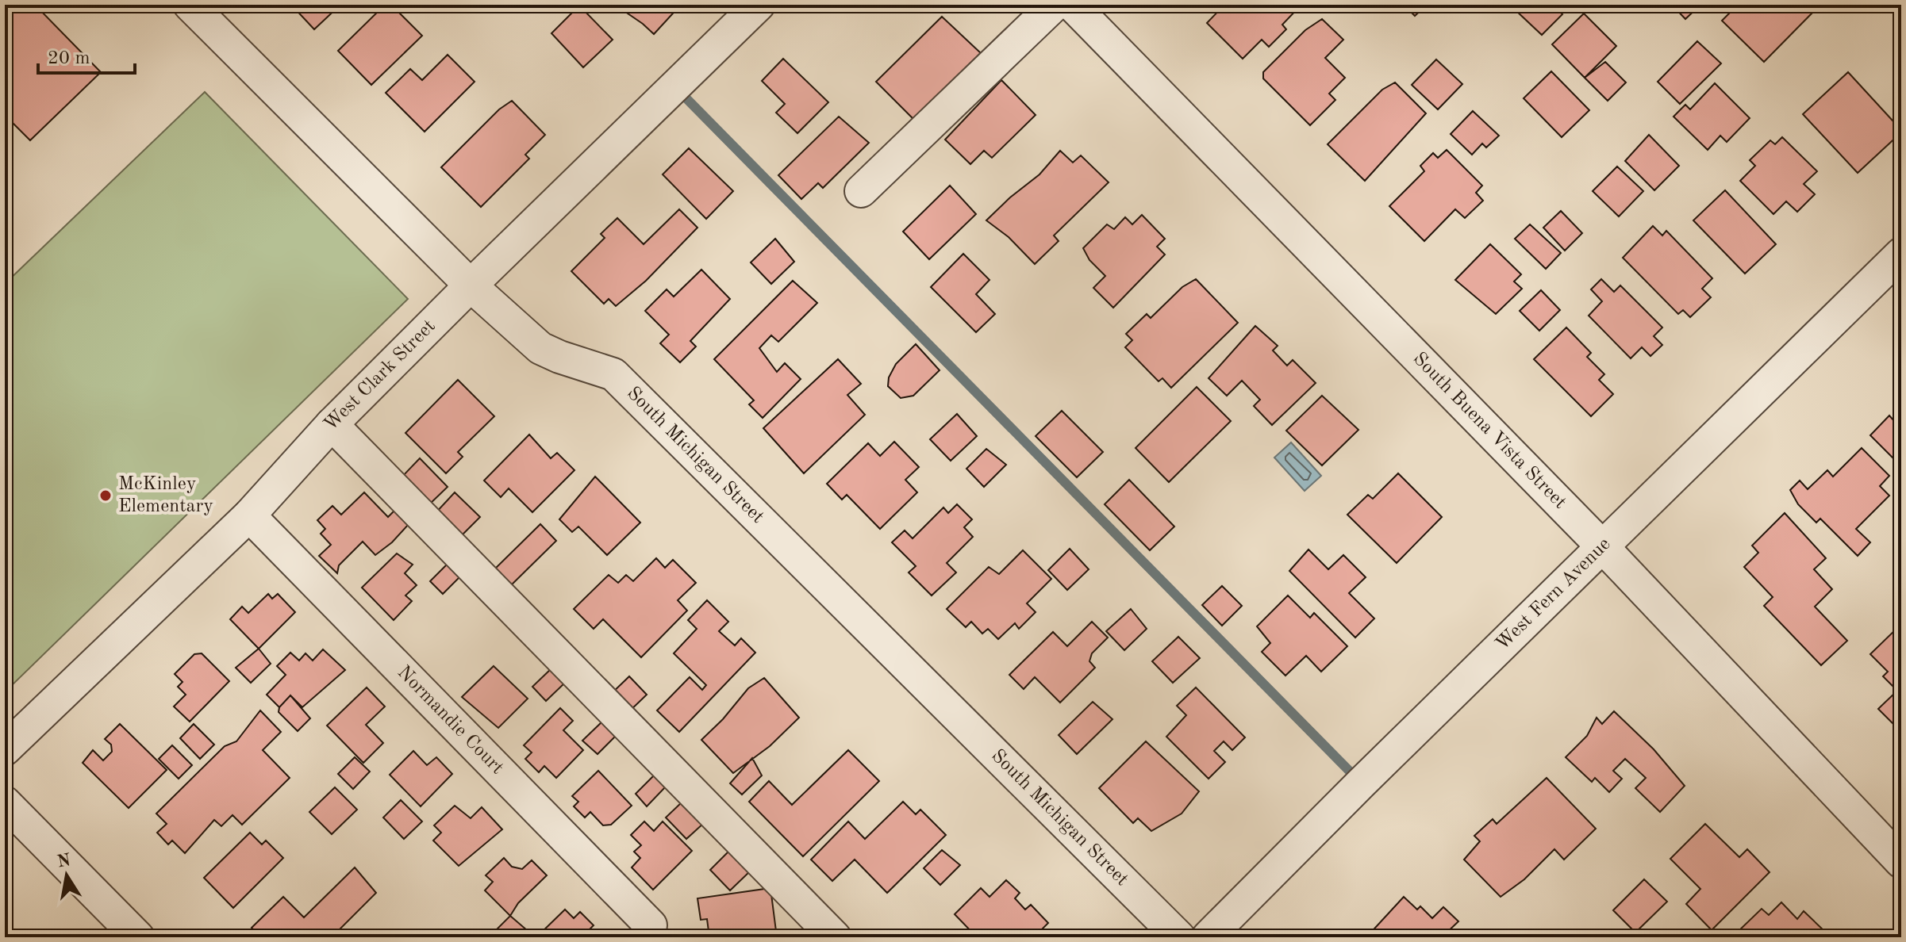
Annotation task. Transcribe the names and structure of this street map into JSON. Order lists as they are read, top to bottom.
{
  "streets": {
    "street": [
      "West Clark Street",
      "South Buena Vista Street",
      "South Michigan Street",
      "West Fern Avenue",
      "Normandie Court"
    ]
  },
  "crossings": [
    ["West Clark Street", "South Michigan Street"],
    ["West Clark Street", "Normandie Court"],
    ["South Buena Vista Street", "West Fern Avenue"]
  ],
  "places": ["McKinley Elementary"],
  "scale_bar": "20 m",
  "north": "top"
}
